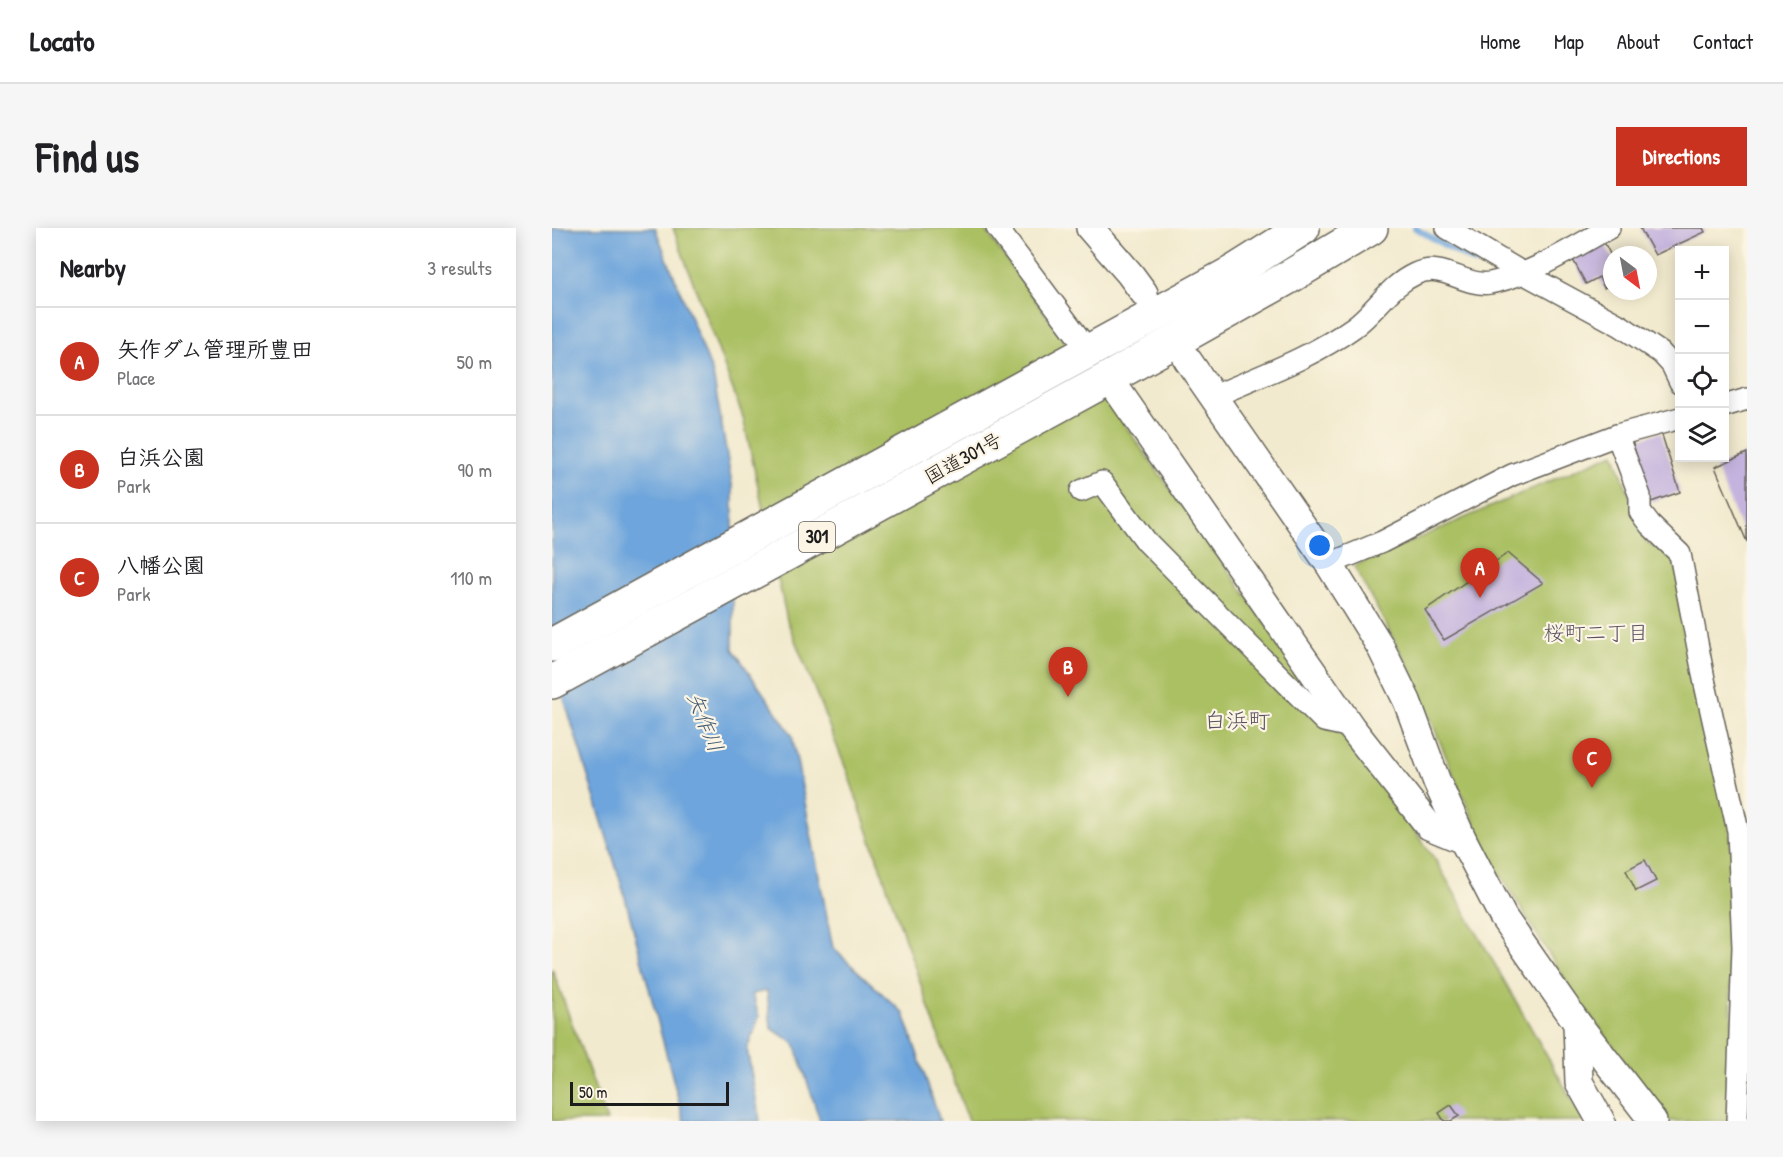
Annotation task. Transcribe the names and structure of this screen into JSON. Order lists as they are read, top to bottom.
{
  "streets": {
    "highway": ["国道301号", "301"]
  },
  "districts": ["桜町二丁目", "白浜町"],
  "water": ["矢作川"],
  "scale_bar": "50 m",
  "north": "bottom right",
  "page": {
    "header": "Locato",
    "nav": [
      "Home",
      "Map",
      "About",
      "Contact"
    ],
    "buttons": "Directions",
    "title": "Find us",
    "heading": ["Nearby", "3 results"],
    "map_buttons": ["+", "−"],
    "list": [
      {
        "mark": "A",
        "name": "矢作ダム管理所豊田",
        "note": "Place",
        "value": "50 m"
      },
      {
        "mark": "B",
        "name": "白浜公園",
        "note": "Park",
        "value": "90 m"
      },
      {
        "mark": "C",
        "name": "八幡公園",
        "note": "Park",
        "value": "110 m"
      }
    ],
    "pins": ["A", "B", "C"],
    "scale": "50 m"
  }
}
